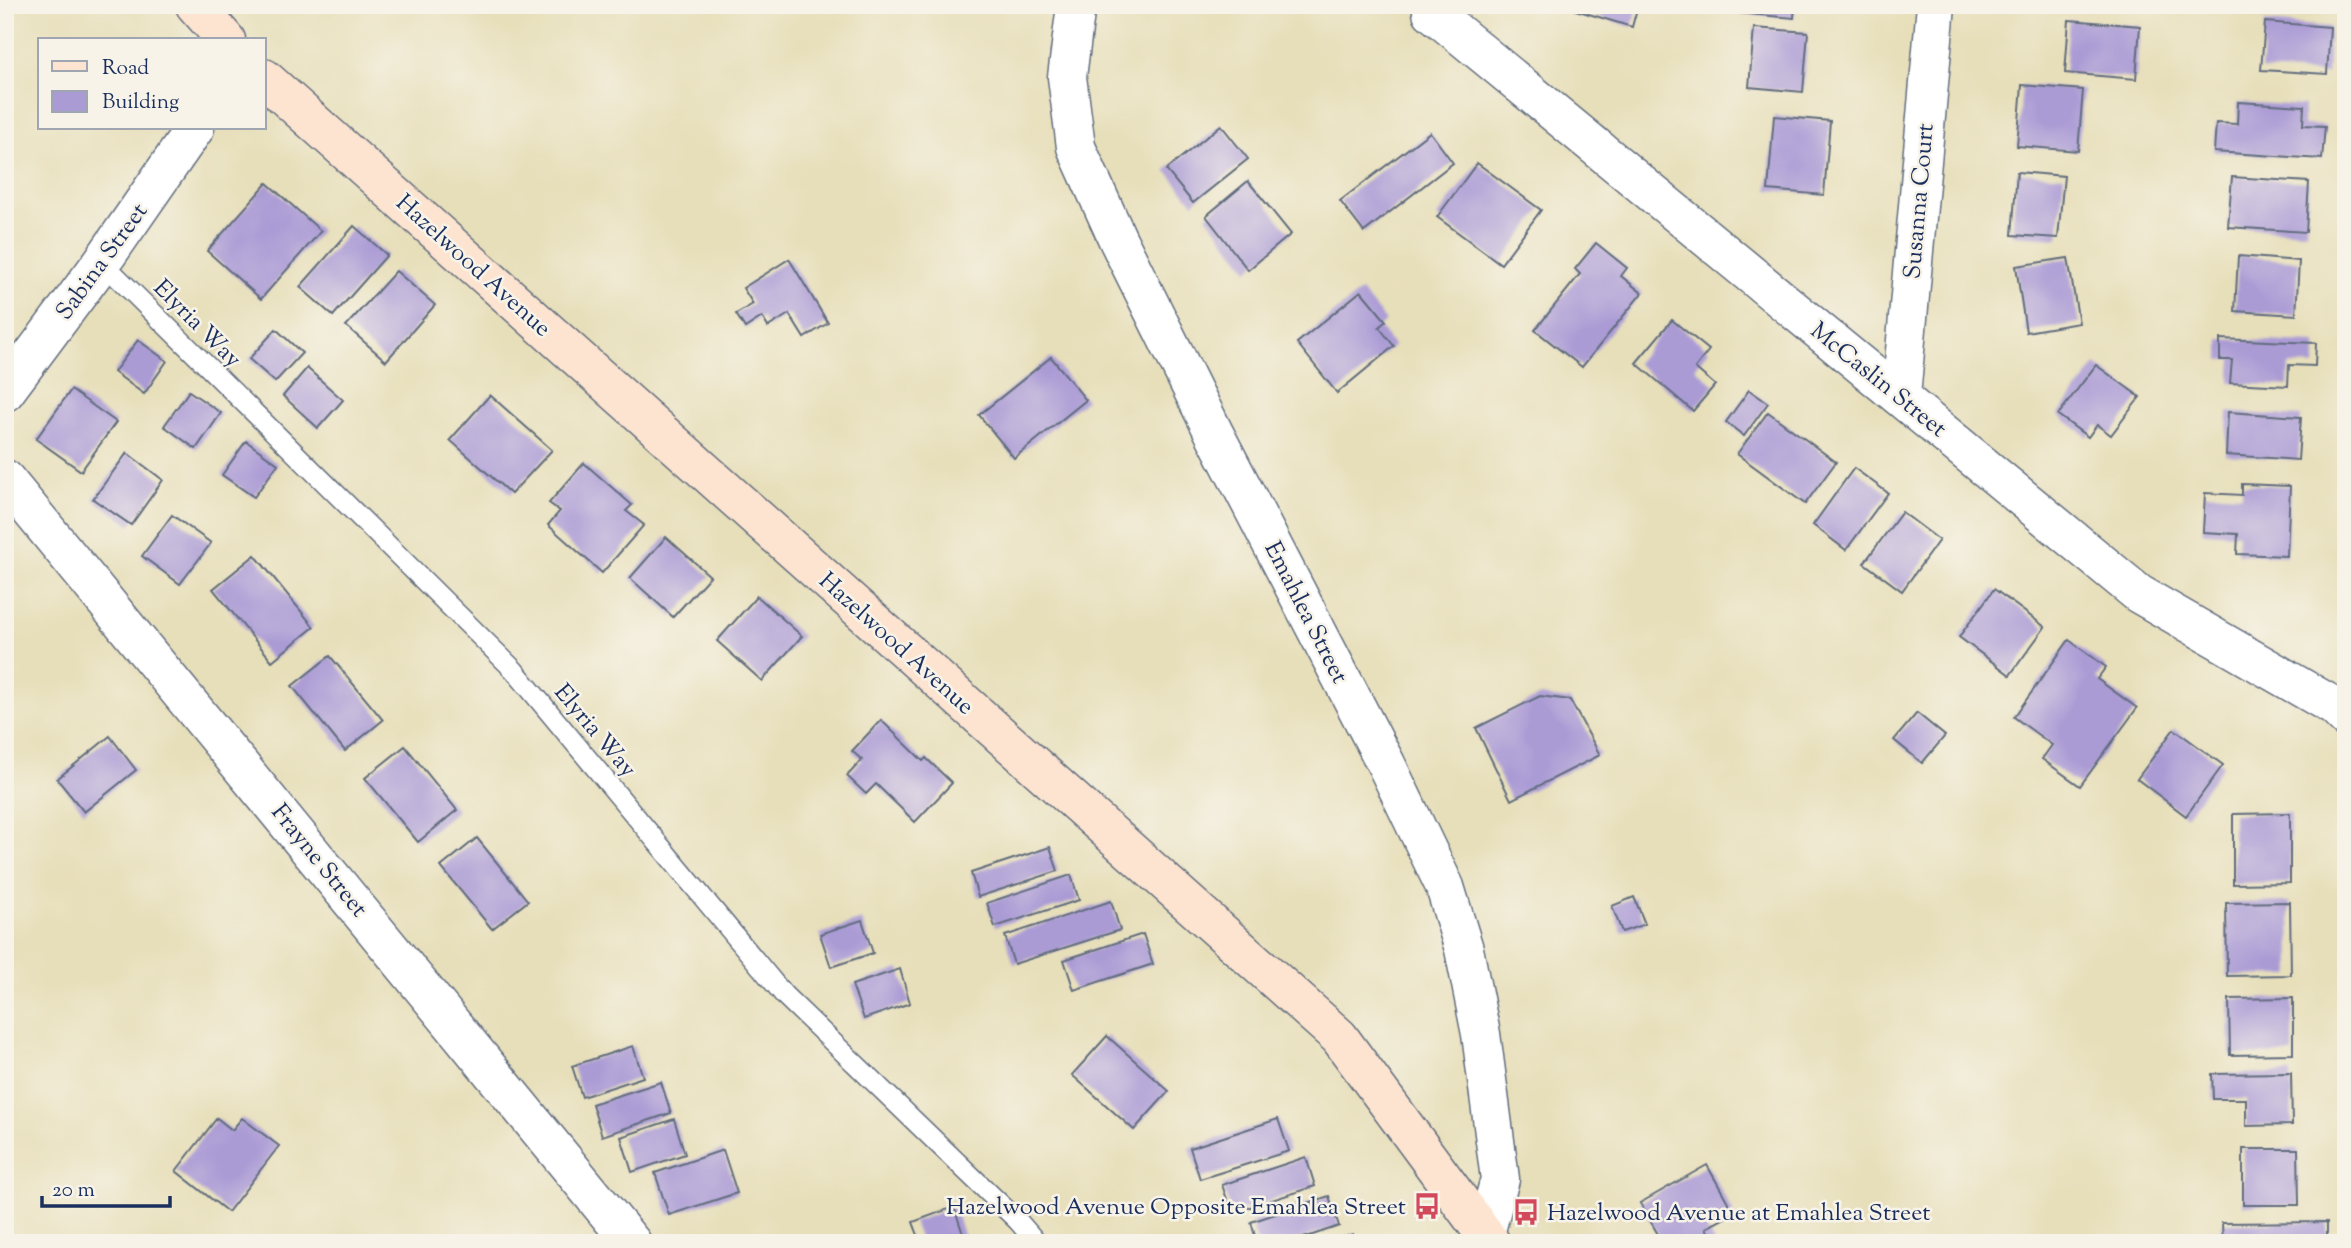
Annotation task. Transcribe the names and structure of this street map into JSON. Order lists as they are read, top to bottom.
{
  "streets": {
    "main road": ["Hazelwood Avenue"],
    "street": [
      "Susanna Court",
      "Sabina Street",
      "McCaslin Street",
      "Emahlea Street",
      "Frayne Street"
    ],
    "lane": ["Elyria Way"]
  },
  "crossings": [
    ["Susanna Court", "McCaslin Street"],
    ["Sabina Street", "Elyria Way"],
    ["Hazelwood Avenue", "Emahlea Street"]
  ],
  "places": {
    "bus stop": ["Hazelwood Avenue Opposite Emahlea Street", "Hazelwood Avenue at Emahlea Street"]
  },
  "legend": ["Road", "Building"],
  "scale_bar": "20 m"
}
